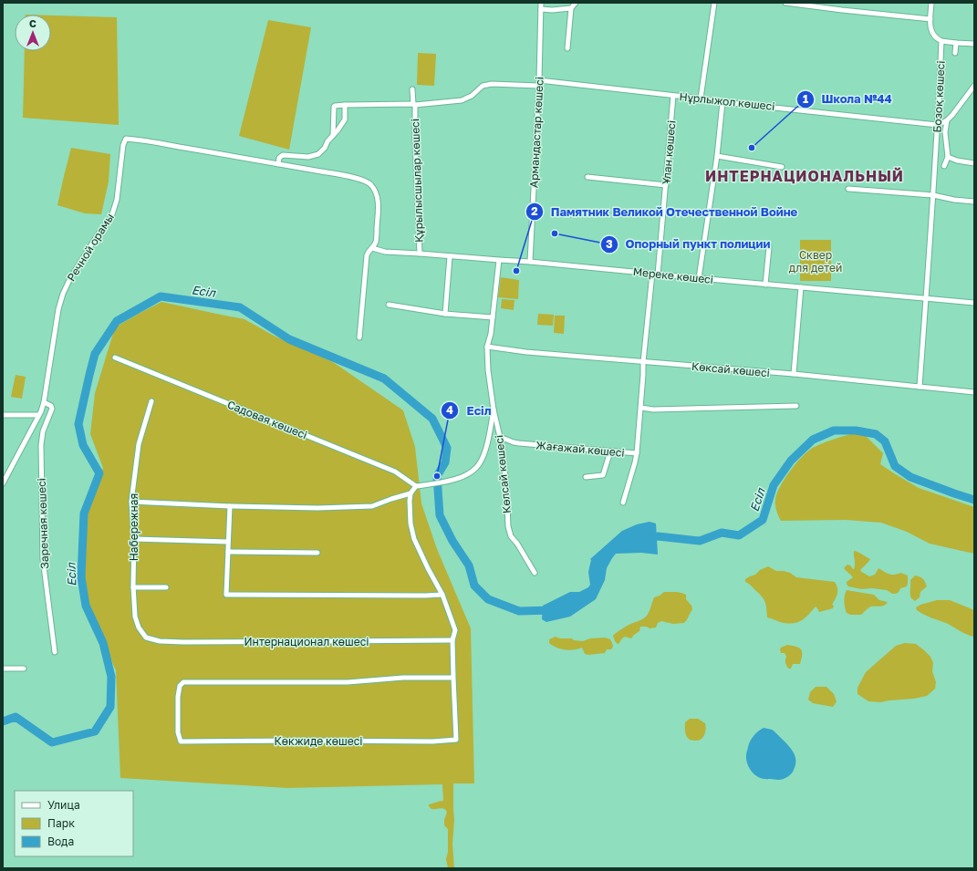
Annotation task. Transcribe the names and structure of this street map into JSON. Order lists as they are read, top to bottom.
{
  "streets": {
    "street": [
      "Бозоқ көшесі",
      "Нұрлыжол көшесі",
      "Армандастар көшесі",
      "Ұлан көшесі",
      "Құрылысшылар көшесі",
      "Речной орамы",
      "Мереке көшесі",
      "Көксай көшесі",
      "Садовая көшесі",
      "Жағажай көшесі",
      "Көлсай көшесі",
      "Заречная көшесі",
      "Набережная",
      "Интернационал көшесі",
      "Көкжиде көшесі"
    ]
  },
  "crossings": [
    ["Бозоқ көшесі", "Нұрлыжол көшесі"],
    ["Бозоқ көшесі", "Мереке көшесі"],
    ["Бозоқ көшесі", "Көксай көшесі"],
    ["Нұрлыжол көшесі", "Армандастар көшесі"],
    ["Нұрлыжол көшесі", "Ұлан көшесі"],
    ["Армандастар көшесі", "Құрылысшылар көшесі"],
    ["Армандастар көшесі", "Мереке көшесі"],
    ["Ұлан көшесі", "Мереке көшесі"],
    ["Құрылысшылар көшесі", "Мереке көшесі"],
    ["Речной орамы", "Мереке көшесі"],
    ["Речной орамы", "Заречная көшесі"],
    ["Мереке көшесі", "Көлсай көшесі"],
    ["Көксай көшесі", "Жағажай көшесі"],
    ["Көксай көшесі", "Көлсай көшесі"],
    ["Жағажай көшесі", "Көлсай көшесі"],
    ["Набережная", "Интернационал көшесі"]
  ],
  "districts": ["ИНТЕРНАЦИОНАЛЬНЫЙ"],
  "water": ["Есіл"],
  "parks": ["Сквер для детей"],
  "places": [
    "Школа №44",
    "Опорный пункт полиции",
    "Памятник Великой Отечественной Войне",
    "Есіл"
  ],
  "legend": ["Улица", "Парк", "Вода"],
  "north": "top"
}
